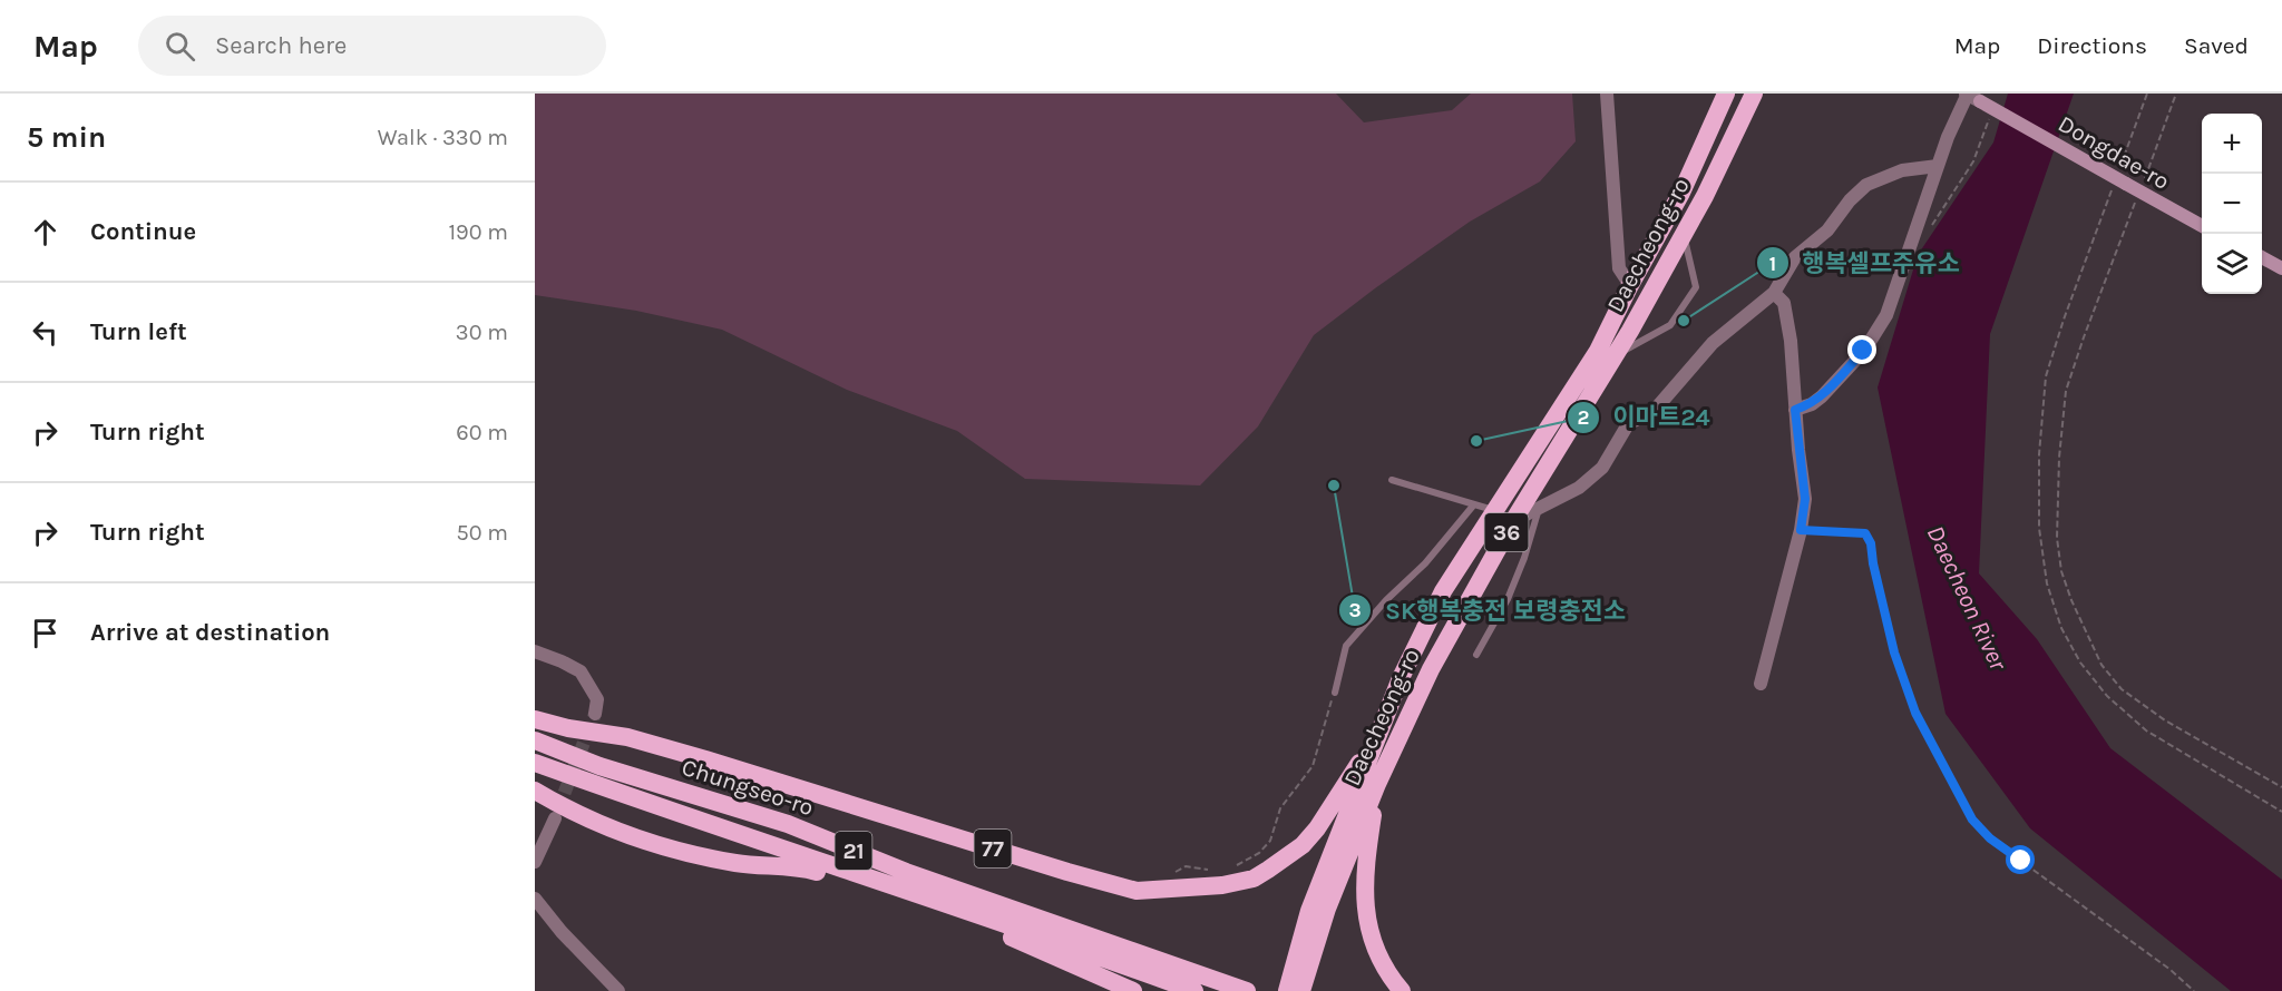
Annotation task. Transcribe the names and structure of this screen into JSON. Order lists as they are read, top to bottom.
{
  "streets": {
    "highway": [
      "Daecheong-ro",
      "36",
      "Chungseo-ro",
      "77",
      "21"
    ],
    "main road": ["Dongdae-ro"]
  },
  "crossings": [
    ["Daecheong-ro", "77"],
    ["Chungseo-ro", "21"]
  ],
  "water": ["Daecheon River"],
  "places": ["행복셀프주유소", "이마트24", "SK행복충전 보령충전소"],
  "page": {
    "header": "Map",
    "search": "Search here",
    "nav": ["Map", "Directions", "Saved"],
    "heading": ["5 min", "Walk · 330 m"],
    "map_buttons": ["+", "−"],
    "list": [
      ["Continue", "190 m"],
      ["Turn left", "30 m"],
      ["Turn right", "60 m"],
      ["Turn right", "50 m"],
      "Arrive at destination"
    ]
  }
}
